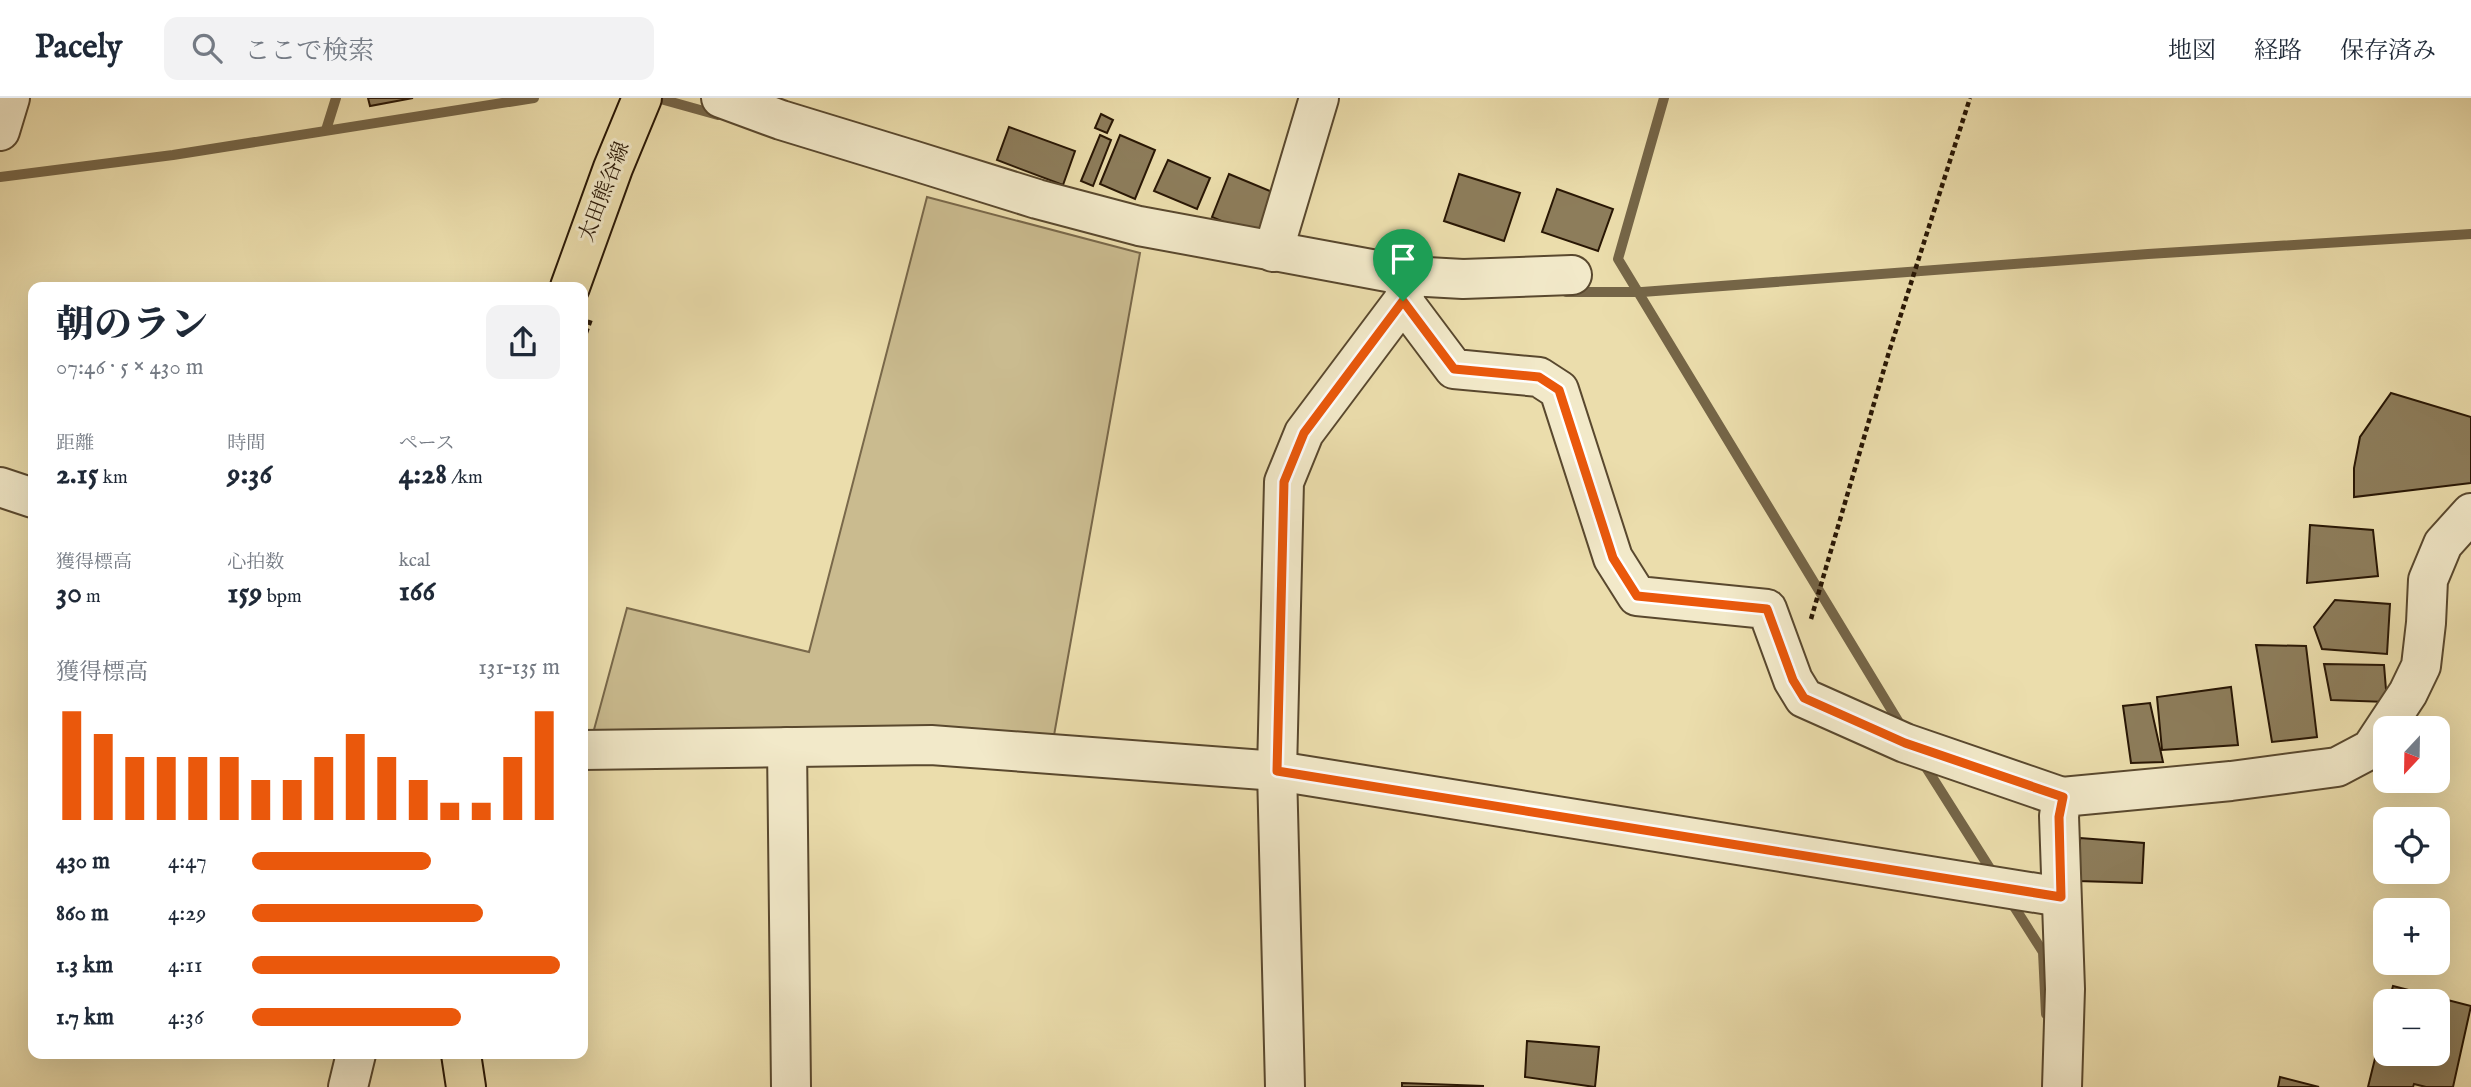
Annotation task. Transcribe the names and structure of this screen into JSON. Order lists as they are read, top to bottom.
{
  "streets": {
    "main road": ["太田熊谷線"]
  },
  "north": "bottom",
  "page": {
    "header": "Pacely",
    "search": "ここで検索",
    "nav": ["地図", "経路", "保存済み"],
    "heading": ["朝のラン", "07:46 · 5 × 430 m"],
    "stats": [
      ["距離", "2.15 km"],
      ["時間", "9:36"],
      ["ペース", "4:28 /km"],
      ["獲得標高", "30 m"],
      ["心拍数", "159 bpm"],
      ["kcal", "166"]
    ],
    "chart": ["獲得標高", "131–135 m"],
    "map_buttons": ["+", "−"],
    "list": [
      {
        "name": "430 m",
        "note": "4:47"
      },
      {
        "name": "860 m",
        "note": "4:29"
      },
      {
        "name": "1.3 km",
        "note": "4:11"
      },
      {
        "name": "1.7 km",
        "note": "4:36"
      }
    ]
  }
}
